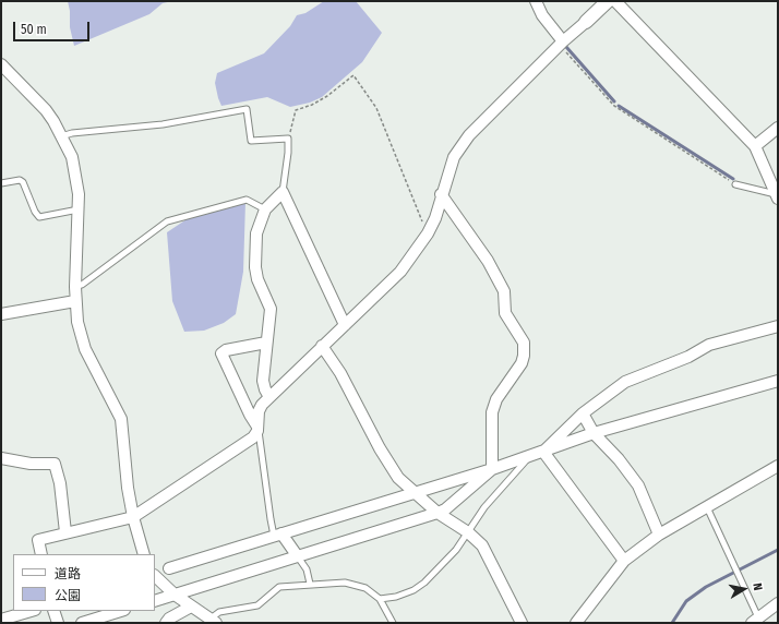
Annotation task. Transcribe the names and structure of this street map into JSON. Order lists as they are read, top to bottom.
{
  "legend": ["道路", "公園"],
  "scale_bar": "50 m",
  "north": "right"
}
